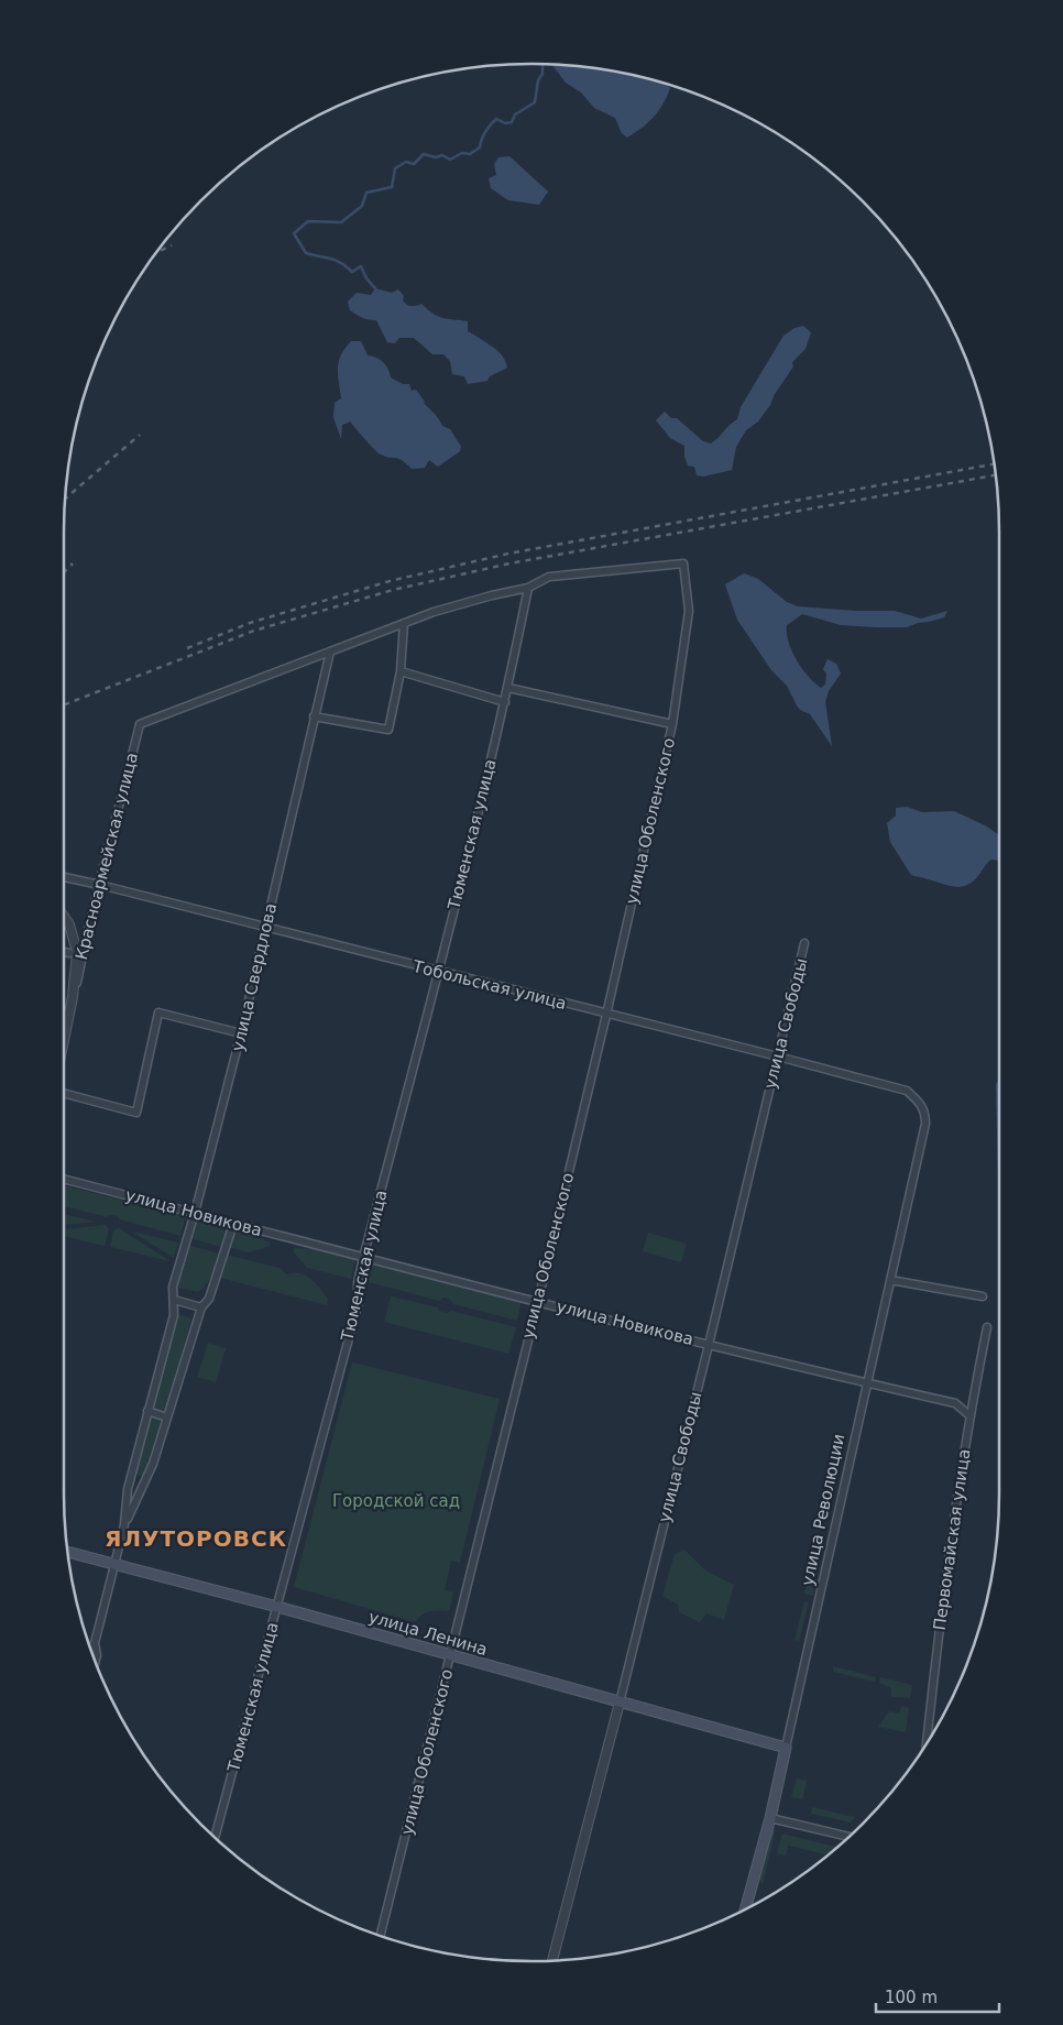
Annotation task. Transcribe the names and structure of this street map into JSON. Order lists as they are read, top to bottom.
{
  "streets": {
    "main road": ["улица Революции", "улица Ленина"],
    "street": [
      "улица Оболенского",
      "Тюменская улица",
      "Красноармейская улица",
      "улица Свердлова",
      "Тобольская улица",
      "улица Свободы",
      "улица Новикова",
      "Первомайская улица"
    ]
  },
  "crossings": [
    ["улица Оболенского", "Тюменская улица"],
    ["улица Оболенского", "Тобольская улица"],
    ["улица Оболенского", "улица Новикова"],
    ["улица Оболенского", "улица Ленина"],
    ["Тюменская улица", "Тобольская улица"],
    ["Тюменская улица", "улица Новикова"],
    ["Тюменская улица", "улица Ленина"],
    ["Красноармейская улица", "улица Свердлова"],
    ["Красноармейская улица", "Тобольская улица"],
    ["улица Свердлова", "Тобольская улица"],
    ["улица Свердлова", "улица Новикова"],
    ["улица Свердлова", "улица Ленина"],
    ["Тобольская улица", "улица Свободы"],
    ["Тобольская улица", "улица Революции"],
    ["улица Свободы", "улица Новикова"],
    ["улица Свободы", "улица Ленина"],
    ["улица Новикова", "улица Революции"],
    ["улица Новикова", "Первомайская улица"],
    ["улица Революции", "улица Ленина"]
  ],
  "districts": ["ЯЛУТОРОВСК"],
  "parks": ["Городской сад"],
  "scale_bar": "100 m"
}
